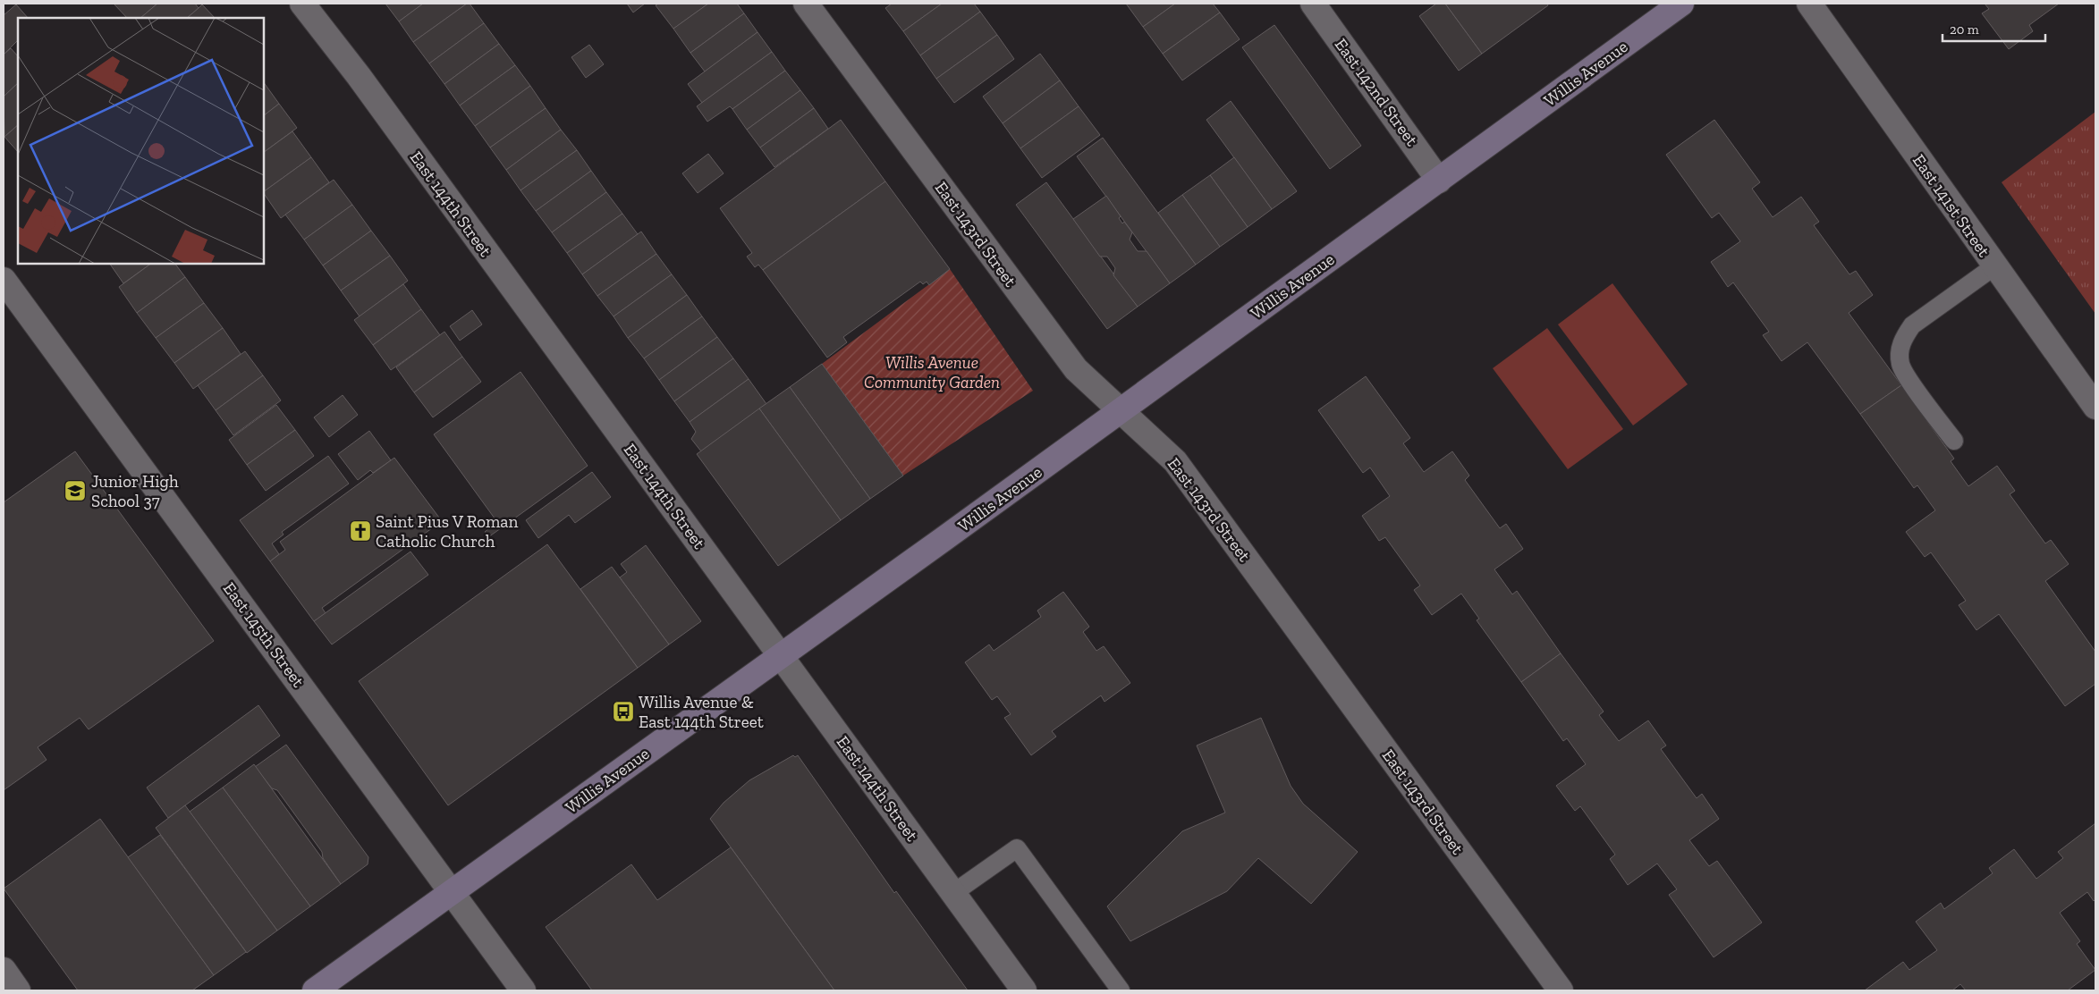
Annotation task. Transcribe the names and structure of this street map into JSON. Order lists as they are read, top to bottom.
{
  "streets": {
    "main road": ["Willis Avenue"],
    "street": [
      "East 142nd Street",
      "East 144th Street",
      "East 141st Street",
      "East 143rd Street",
      "East 145th Street"
    ]
  },
  "crossings": [
    ["Willis Avenue", "East 142nd Street"],
    ["Willis Avenue", "East 144th Street"],
    ["Willis Avenue", "East 143rd Street"],
    ["Willis Avenue", "East 145th Street"]
  ],
  "parks": ["Willis Avenue Community Garden"],
  "places": {
    "school or university": ["Junior High School 37"],
    "church": ["Saint Pius V Roman Catholic Church"],
    "bus stop": ["Willis Avenue & East 144th Street"]
  },
  "scale_bar": "20 m"
}
